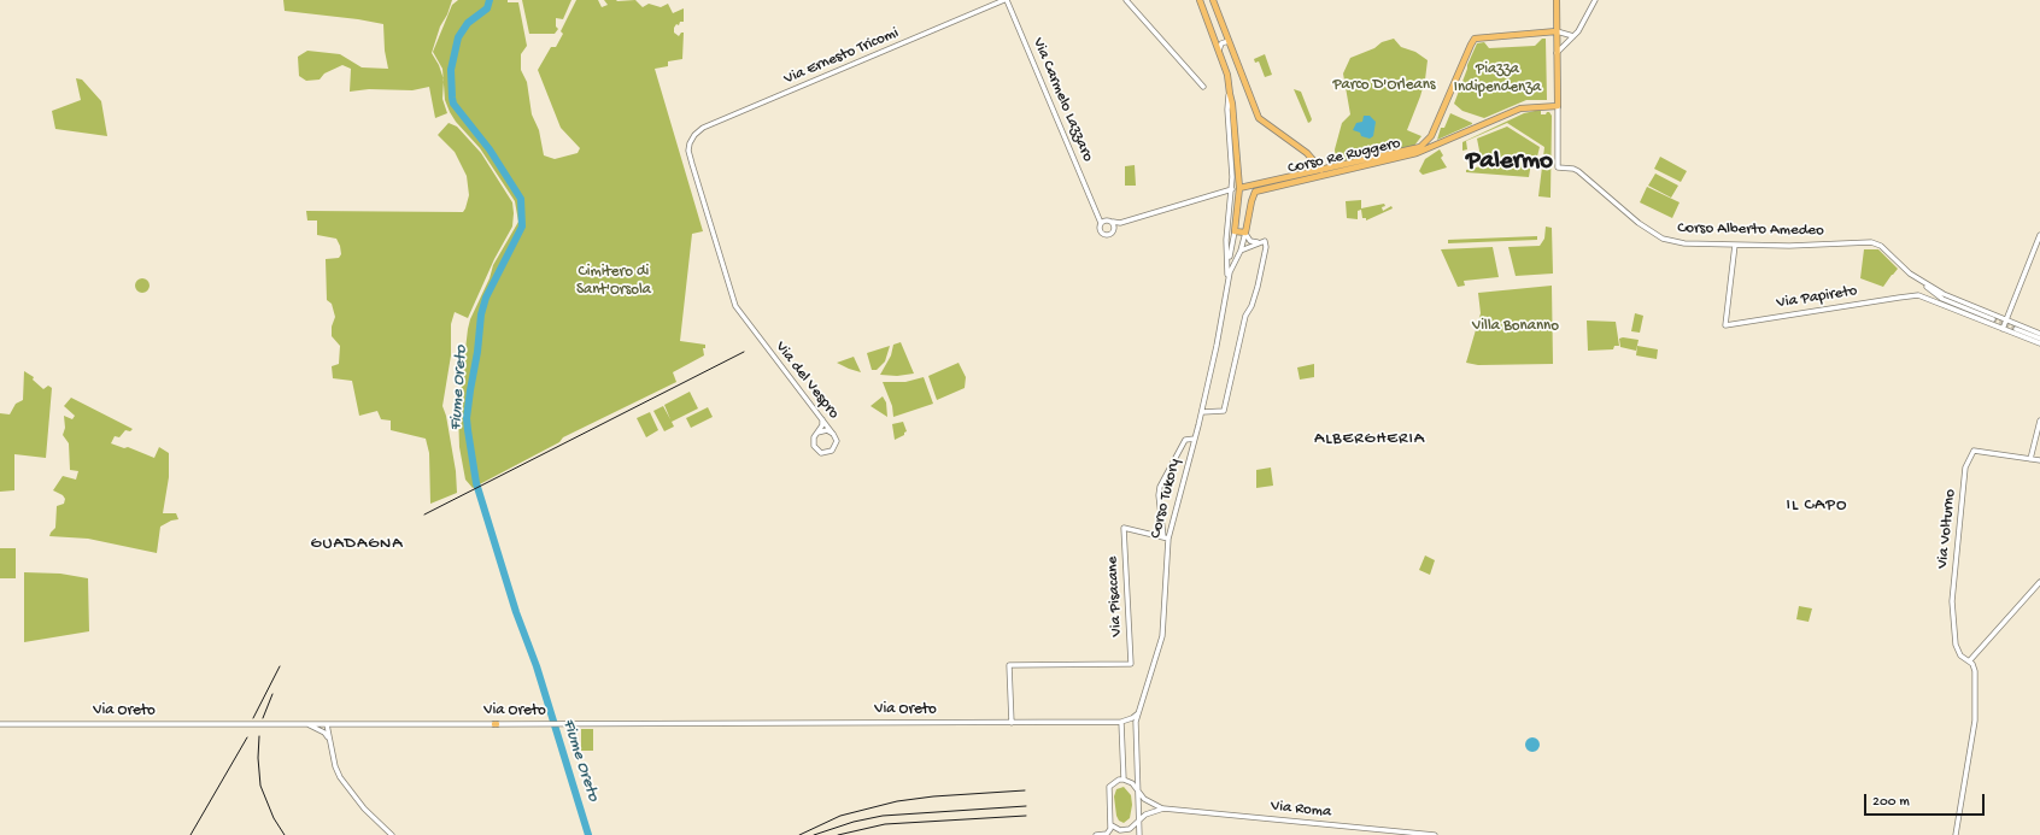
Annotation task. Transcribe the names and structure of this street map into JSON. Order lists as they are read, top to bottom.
{
  "streets": {
    "main road": ["Corso Re Ruggero", "Corso Tukory"],
    "street": [
      "Via Ernesto Tricomi",
      "Via Carmelo Lazzaro",
      "Corso Alberto Amedeo",
      "Via Papireto",
      "Via del Vespro",
      "Via Volturno",
      "Via Pisacane",
      "Via Oreto",
      "Via Roma"
    ]
  },
  "crossings": [
    ["Via Ernesto Tricomi", "Via Carmelo Lazzaro"],
    ["Via Ernesto Tricomi", "Via del Vespro"],
    ["Corso Re Ruggero", "Corso Tukory"],
    ["Corso Alberto Amedeo", "Via Papireto"],
    ["Corso Tukory", "Via Pisacane"],
    ["Via Pisacane", "Via Oreto"]
  ],
  "districts": [
    "Palermo",
    "ALBERGHERIA",
    "IL CAPO",
    "GUADAGNA"
  ],
  "water": ["Fiume Oreto"],
  "parks": [
    "Piazza Indipendenza",
    "Parco D'Orleans",
    "Cimitero di Sant'Orsola",
    "Villa Bonanno"
  ],
  "scale_bar": "200 m"
}
